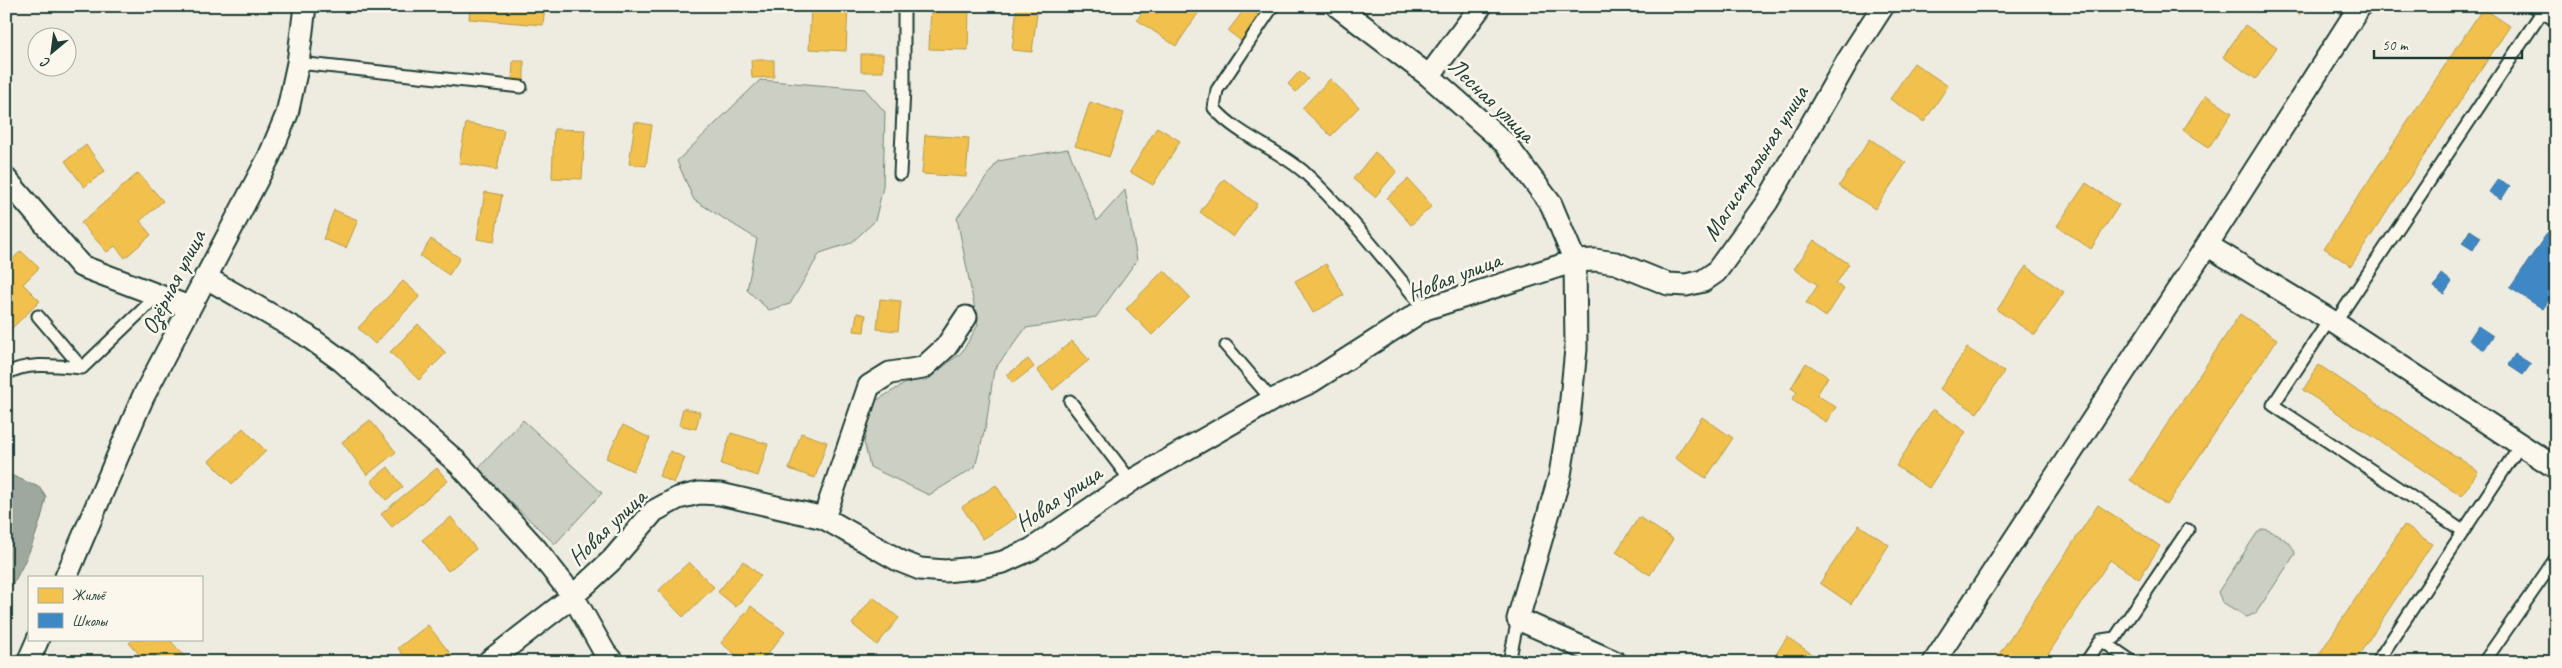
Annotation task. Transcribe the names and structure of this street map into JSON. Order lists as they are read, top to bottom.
{
  "streets": {
    "street": [
      "Лесная улица",
      "Магистральная улица",
      "Новая улица",
      "Озёрная улица"
    ]
  },
  "crossings": [
    ["Лесная улица", "Магистральная улица"],
    ["Лесная улица", "Новая улица"],
    ["Магистральная улица", "Новая улица"]
  ],
  "legend": ["Жильё", "Школы"],
  "scale_bar": "50 m",
  "north": "bottom left"
}
